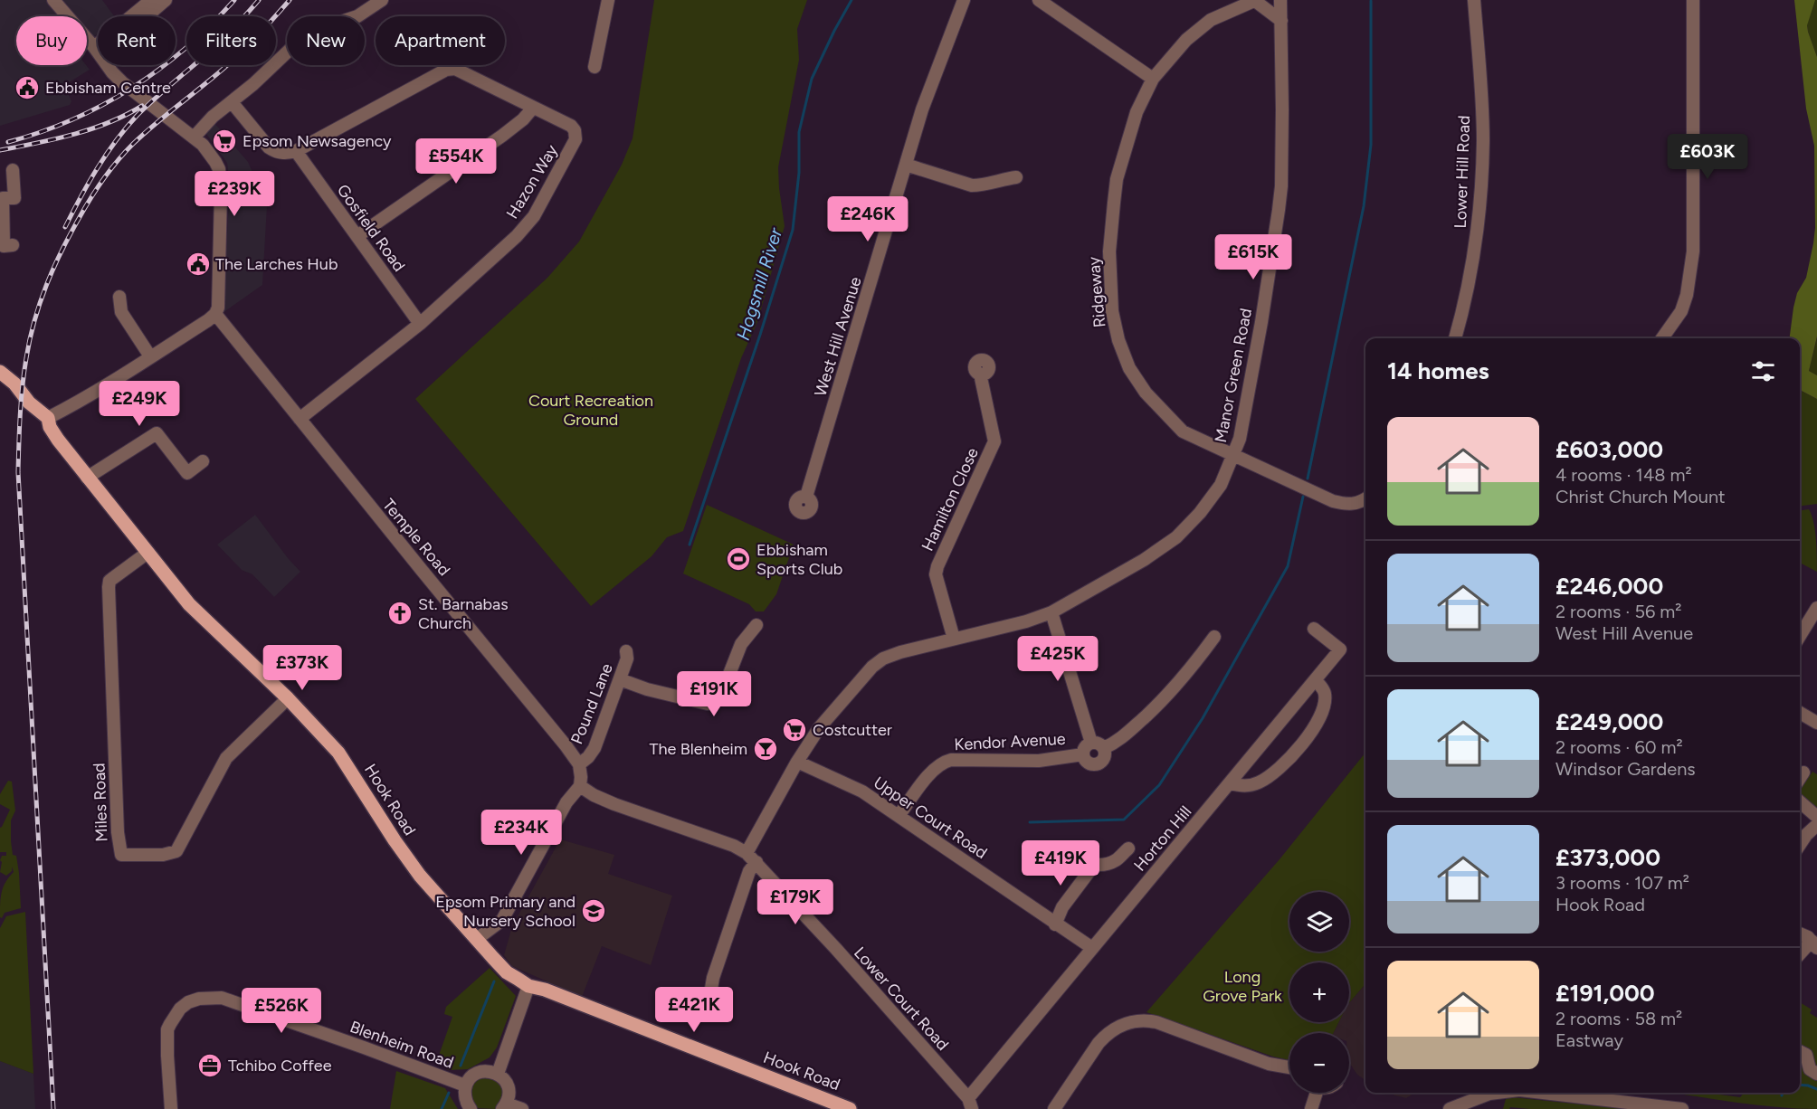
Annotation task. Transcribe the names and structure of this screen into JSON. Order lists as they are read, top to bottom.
{
  "streets": {
    "main road": ["Hook Road"],
    "street": [
      "Lower Hill Road",
      "Hazon Way",
      "Gosfield Road",
      "Ridgeway",
      "West Hill Avenue",
      "Manor Green Road",
      "Hamilton Close",
      "Temple Road",
      "Pound Lane",
      "Kendor Avenue",
      "Miles Road",
      "Upper Court Road",
      "Horton Hill",
      "Lower Court Road",
      "Blenheim Road"
    ]
  },
  "crossings": [
    ["Hazon Way", "Gosfield Road"],
    ["Hazon Way", "Temple Road"],
    ["Ridgeway", "Manor Green Road"],
    ["Manor Green Road", "Hamilton Close"],
    ["Manor Green Road", "Kendor Avenue"],
    ["Manor Green Road", "Upper Court Road"],
    ["Manor Green Road", "Lower Court Road"],
    ["Temple Road", "Pound Lane"],
    ["Kendor Avenue", "Upper Court Road"],
    ["Hook Road", "Miles Road"],
    ["Upper Court Road", "Horton Hill"],
    ["Horton Hill", "Lower Court Road"]
  ],
  "water": ["Hogsmill River"],
  "parks": ["Court Recreation Ground", "Long Grove Park"],
  "places": {
    "public building": ["Ebbisham Centre", "The Larches Hub"],
    "supermarket": ["Epsom Newsagency", "Costcutter"],
    "sports": ["Ebbisham Sports Club"],
    "church": ["St. Barnabas Church"],
    "bar": ["The Blenheim"],
    "school or university": ["Epsom Primary and Nursery School"],
    "office": ["Tchibo Coffee"]
  },
  "page": {
    "chip": [
      "Buy",
      "Rent",
      "Filters",
      "New",
      "Apartment"
    ],
    "price": [
      "£603K",
      "£554K",
      "£239K",
      "£246K",
      "£615K",
      "£249K",
      "£425K",
      "£373K",
      "£191K",
      "£234K",
      "£419K",
      "£179K",
      "£421K",
      "£526K"
    ],
    "heading": "14 homes",
    "list": [
      {
        "name": "£603,000",
        "note": "4 rooms · 148 m² · Christ Church Mount"
      },
      {
        "name": "£246,000",
        "note": "2 rooms · 56 m² · West Hill Avenue"
      },
      {
        "name": "£249,000",
        "note": "2 rooms · 60 m² · Windsor Gardens"
      },
      {
        "name": "£373,000",
        "note": "3 rooms · 107 m² · Hook Road"
      },
      {
        "name": "£191,000",
        "note": "2 rooms · 58 m² · Eastway"
      }
    ],
    "map_buttons": ["+", "−"]
  }
}
